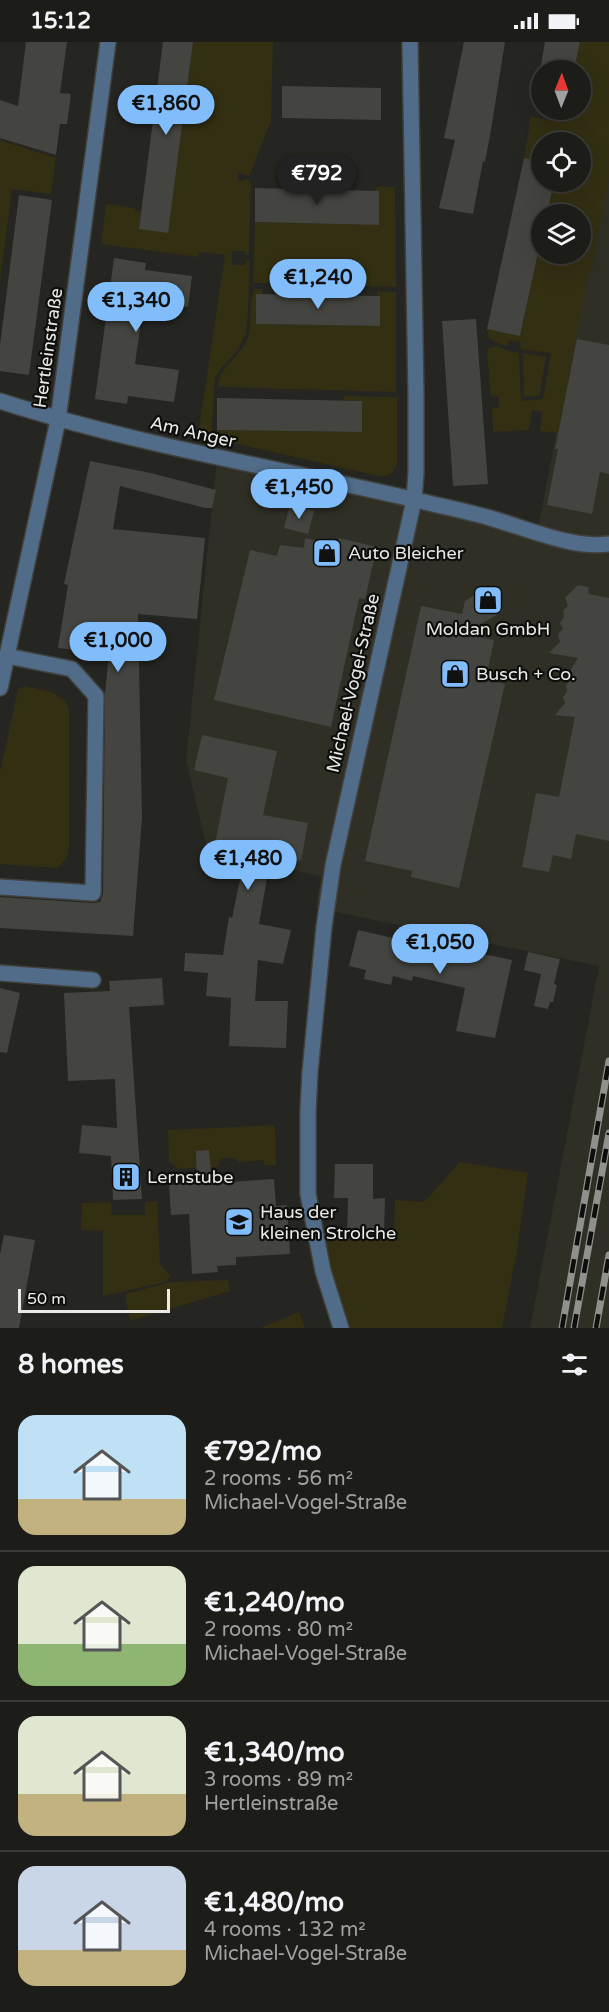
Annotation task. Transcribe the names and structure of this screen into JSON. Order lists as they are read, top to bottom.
{
  "streets": {
    "street": ["Hertleinstraße", "Am Anger", "Michael-Vogel-Straße"]
  },
  "crossings": [
    ["Hertleinstraße", "Am Anger"],
    ["Am Anger", "Michael-Vogel-Straße"]
  ],
  "places": {
    "shop": ["Auto Bleicher", "Moldan GmbH", "Busch + Co."],
    "building": ["Lernstube"],
    "school or university": ["Haus der kleinen Strolche"]
  },
  "scale_bar": "50 m",
  "north": "top",
  "page": {
    "status": "15:12",
    "price": [
      "€1,860",
      "€792",
      "€1,240",
      "€1,340",
      "€1,450",
      "€1,000",
      "€1,480",
      "€1,050"
    ],
    "scale": "50 m",
    "heading": "8 homes",
    "list": [
      {
        "name": "€792/mo",
        "note": "2 rooms · 56 m² · Michael-Vogel-Straße"
      },
      {
        "name": "€1,240/mo",
        "note": "2 rooms · 80 m² · Michael-Vogel-Straße"
      },
      {
        "name": "€1,340/mo",
        "note": "3 rooms · 89 m² · Hertleinstraße"
      },
      {
        "name": "€1,480/mo",
        "note": "4 rooms · 132 m² · Michael-Vogel-Straße"
      }
    ]
  }
}
